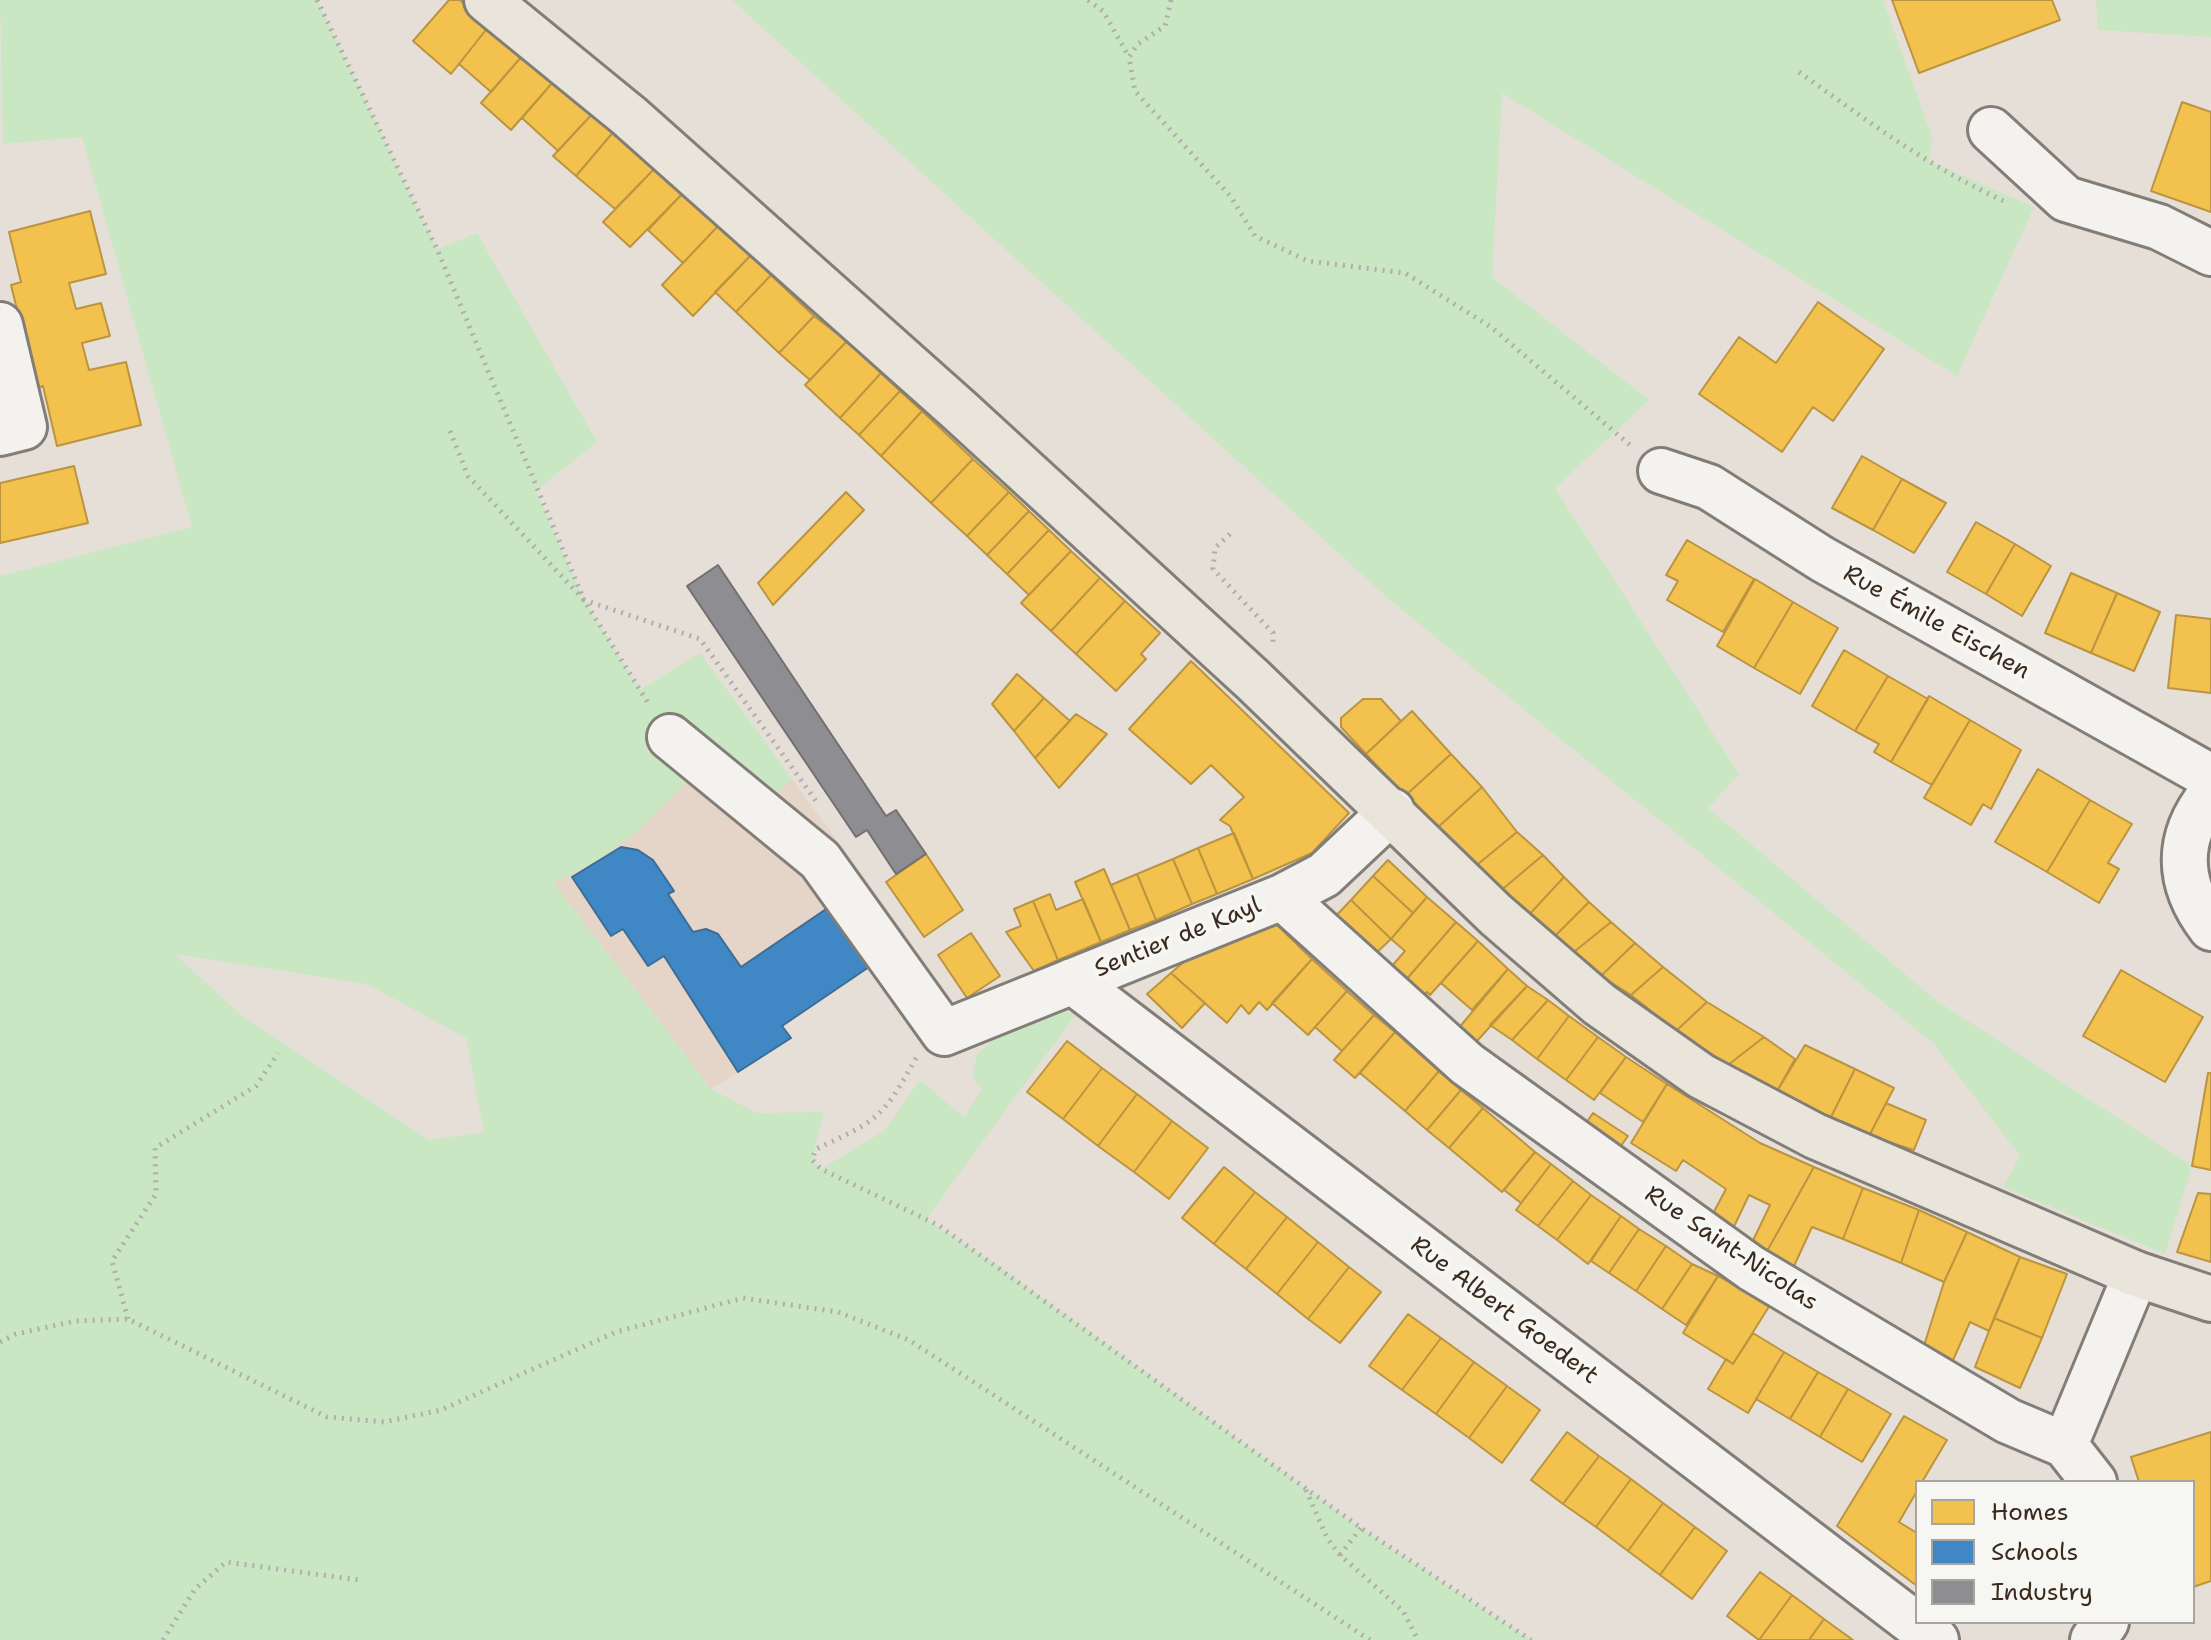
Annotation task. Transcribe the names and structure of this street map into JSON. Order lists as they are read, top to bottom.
{
  "streets": {
    "street": [
      "Rue Émile Eischen",
      "Sentier de Kayl",
      "Rue Saint-Nicolas",
      "Rue Albert Goedert"
    ]
  },
  "crossings": [
    ["Sentier de Kayl", "Rue Saint-Nicolas"],
    ["Sentier de Kayl", "Rue Albert Goedert"]
  ],
  "legend": ["Homes", "Schools", "Industry"]
}
